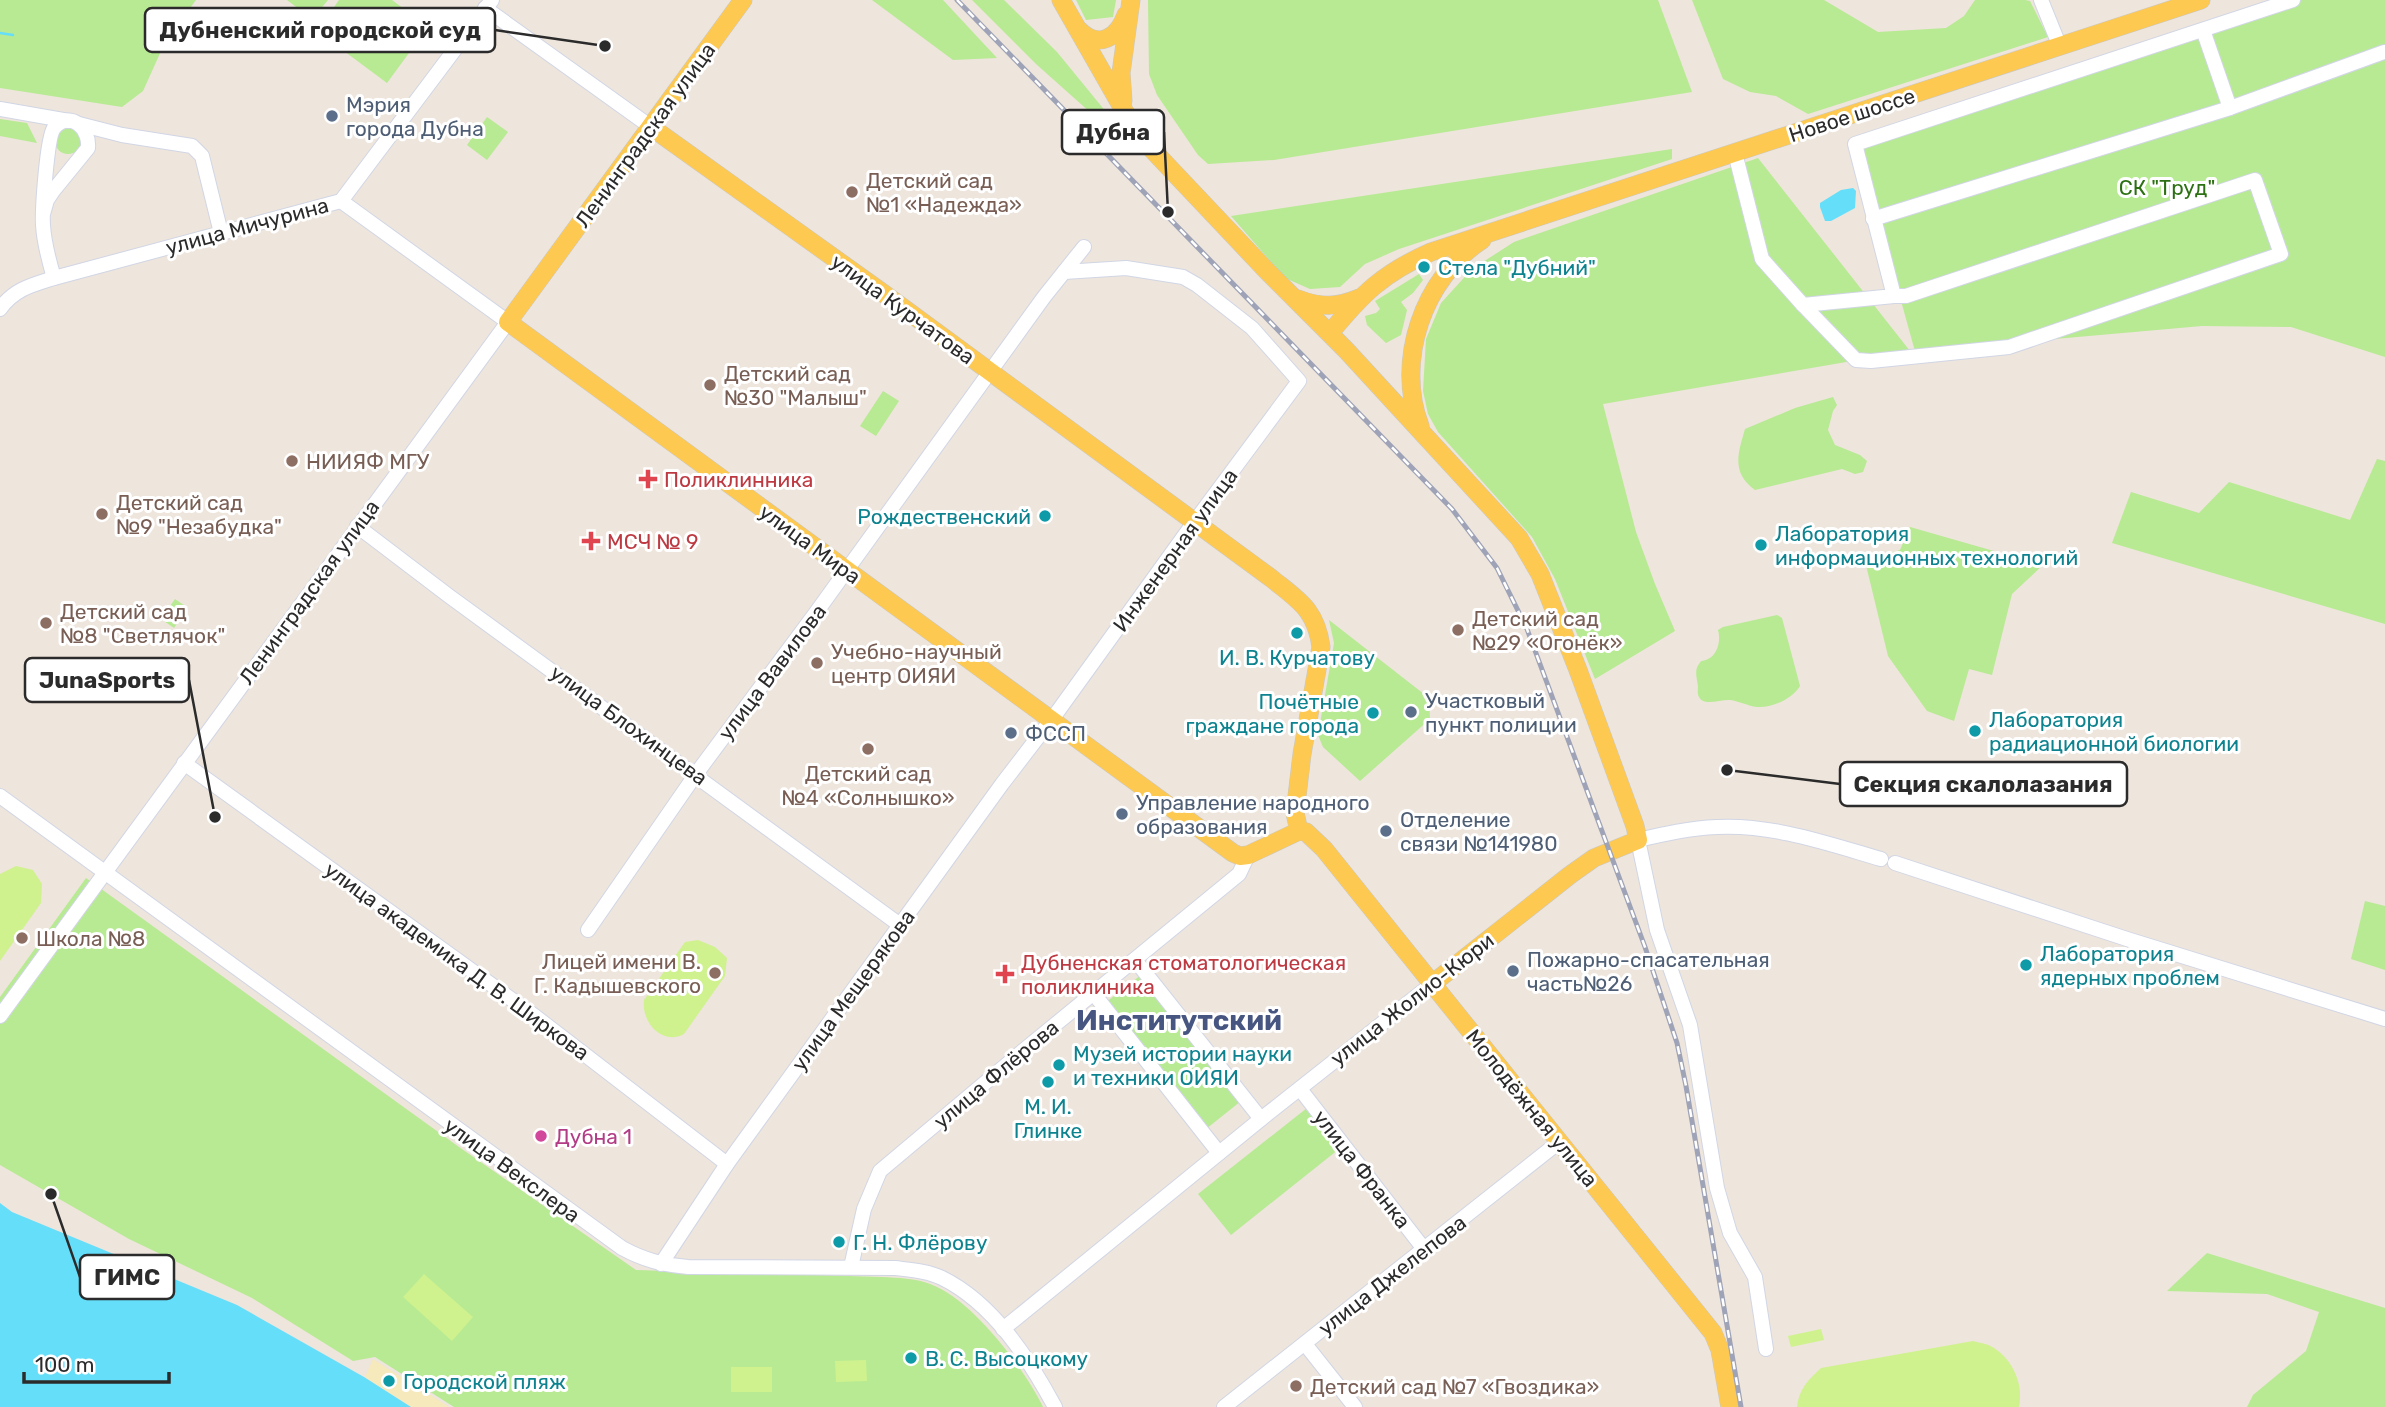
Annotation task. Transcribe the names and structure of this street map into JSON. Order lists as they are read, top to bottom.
{
  "streets": {
    "main road": [
      "Новое шоссе",
      "Ленинградская улица",
      "улица Курчатова",
      "улица Мира",
      "улица Жолио-Кюри",
      "Молодёжная улица"
    ],
    "street": [
      "улица Мичурина",
      "Инженерная улица",
      "улица Вавилова",
      "улица Блохинцева",
      "улица академика Д. В. Ширкова",
      "улица Мещерякова",
      "улица Флёрова",
      "улица Франка",
      "улица Векслера",
      "улица Джелепова"
    ]
  },
  "crossings": [
    ["Новое шоссе", "улица Жолио-Кюри"],
    ["Ленинградская улица", "улица Курчатова"],
    ["Ленинградская улица", "улица Мира"],
    ["Ленинградская улица", "улица Блохинцева"],
    ["Ленинградская улица", "улица академика Д. В. Ширкова"],
    ["Ленинградская улица", "улица Векслера"],
    ["улица Мичурина", "улица Курчатова"],
    ["улица Мичурина", "улица Мира"],
    ["улица Курчатова", "Инженерная улица"],
    ["улица Курчатова", "улица Вавилова"],
    ["улица Курчатова", "Молодёжная улица"],
    ["улица Мира", "Инженерная улица"],
    ["улица Мира", "улица Вавилова"],
    ["улица Мира", "улица Мещерякова"],
    ["улица Мира", "улица Флёрова"],
    ["Инженерная улица", "улица Вавилова"],
    ["Инженерная улица", "улица Мещерякова"],
    ["улица Вавилова", "улица Блохинцева"],
    ["улица Блохинцева", "улица Мещерякова"],
    ["улица академика Д. В. Ширкова", "улица Мещерякова"],
    ["улица Мещерякова", "улица Векслера"],
    ["улица Жолио-Кюри", "Молодёжная улица"],
    ["улица Жолио-Кюри", "улица Франка"],
    ["улица Жолио-Кюри", "улица Векслера"],
    ["улица Флёрова", "улица Векслера"],
    ["Молодёжная улица", "улица Джелепова"],
    ["улица Франка", "улица Джелепова"]
  ],
  "districts": ["Институтский"],
  "parks": ["СК \"Труд\""],
  "places": {
    "other": [
      "Дубненский городской суд",
      "Мэрия города Дубна",
      "Детский сад №1 «Надежда»",
      "Дубна",
      "Стела \"Дубний\"",
      "Детский сад №30 \"Малыш\"",
      "НИИЯФ МГУ",
      "Детский сад №9 \"Незабудка\"",
      "Рождественский",
      "Лаборатория информационных технологий",
      "Детский сад №8 \"Светлячок\"",
      "Детский сад №29 «Огонёк»",
      "И. В. Курчатову",
      "Учебно-научный центр ОИЯИ",
      "Участковый пункт полиции",
      "Почётные граждане города",
      "Лаборатория радиационной биологии",
      "ФССП",
      "Детский сад №4 «Солнышко»",
      "Секция скалолазания",
      "Управление народного образования",
      "JunaSports",
      "Отделение связи №141980",
      "Школа №8",
      "Лаборатория ядерных проблем",
      "Пожарно-спасательная часть№26",
      "Лицей имени В. Г. Кадышевского",
      "Музей истории науки и техники ОИЯИ",
      "М. И. Глинке",
      "Дубна 1",
      "ГИМС",
      "Г. Н. Флёрову",
      "В. С. Высоцкому",
      "Городской пляж",
      "Детский сад №7 «Гвоздика»"
    ],
    "health": ["Поликлинника", "МСЧ № 9", "Дубненская стоматологическая поликлиника"]
  },
  "scale_bar": "100 m"
}
